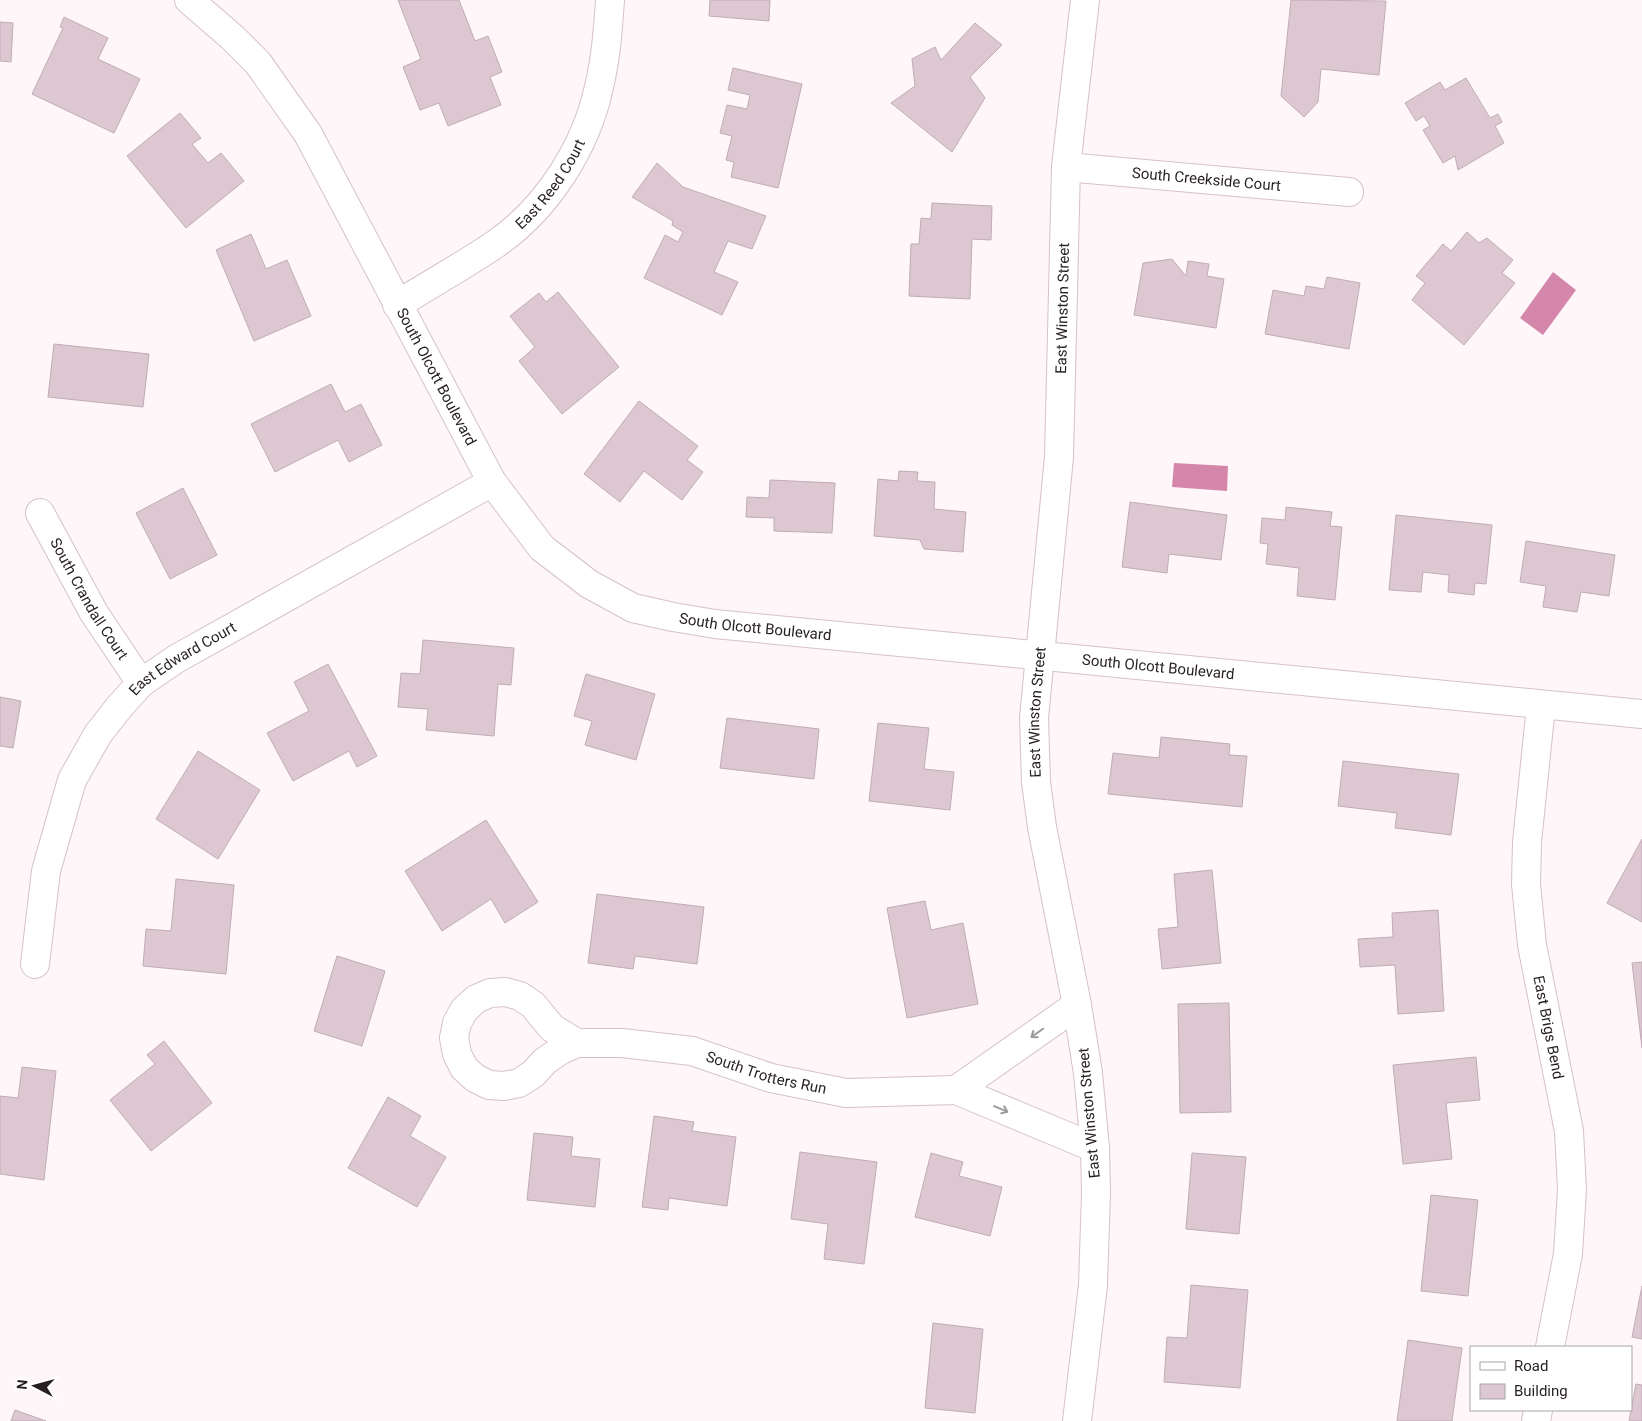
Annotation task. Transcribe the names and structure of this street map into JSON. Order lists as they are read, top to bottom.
{
  "streets": {
    "street": [
      "South Creekside Court",
      "East Reed Court",
      "East Winston Street",
      "South Olcott Boulevard",
      "South Crandall Court",
      "East Edward Court",
      "East Brigs Bend",
      "South Trotters Run"
    ]
  },
  "crossings": [
    ["South Creekside Court", "East Winston Street"],
    ["East Reed Court", "South Olcott Boulevard"],
    ["East Winston Street", "South Olcott Boulevard"],
    ["East Winston Street", "South Trotters Run"],
    ["South Olcott Boulevard", "East Edward Court"],
    ["South Olcott Boulevard", "East Brigs Bend"],
    ["South Crandall Court", "East Edward Court"]
  ],
  "legend": ["Road", "Building"],
  "north": "left"
}
